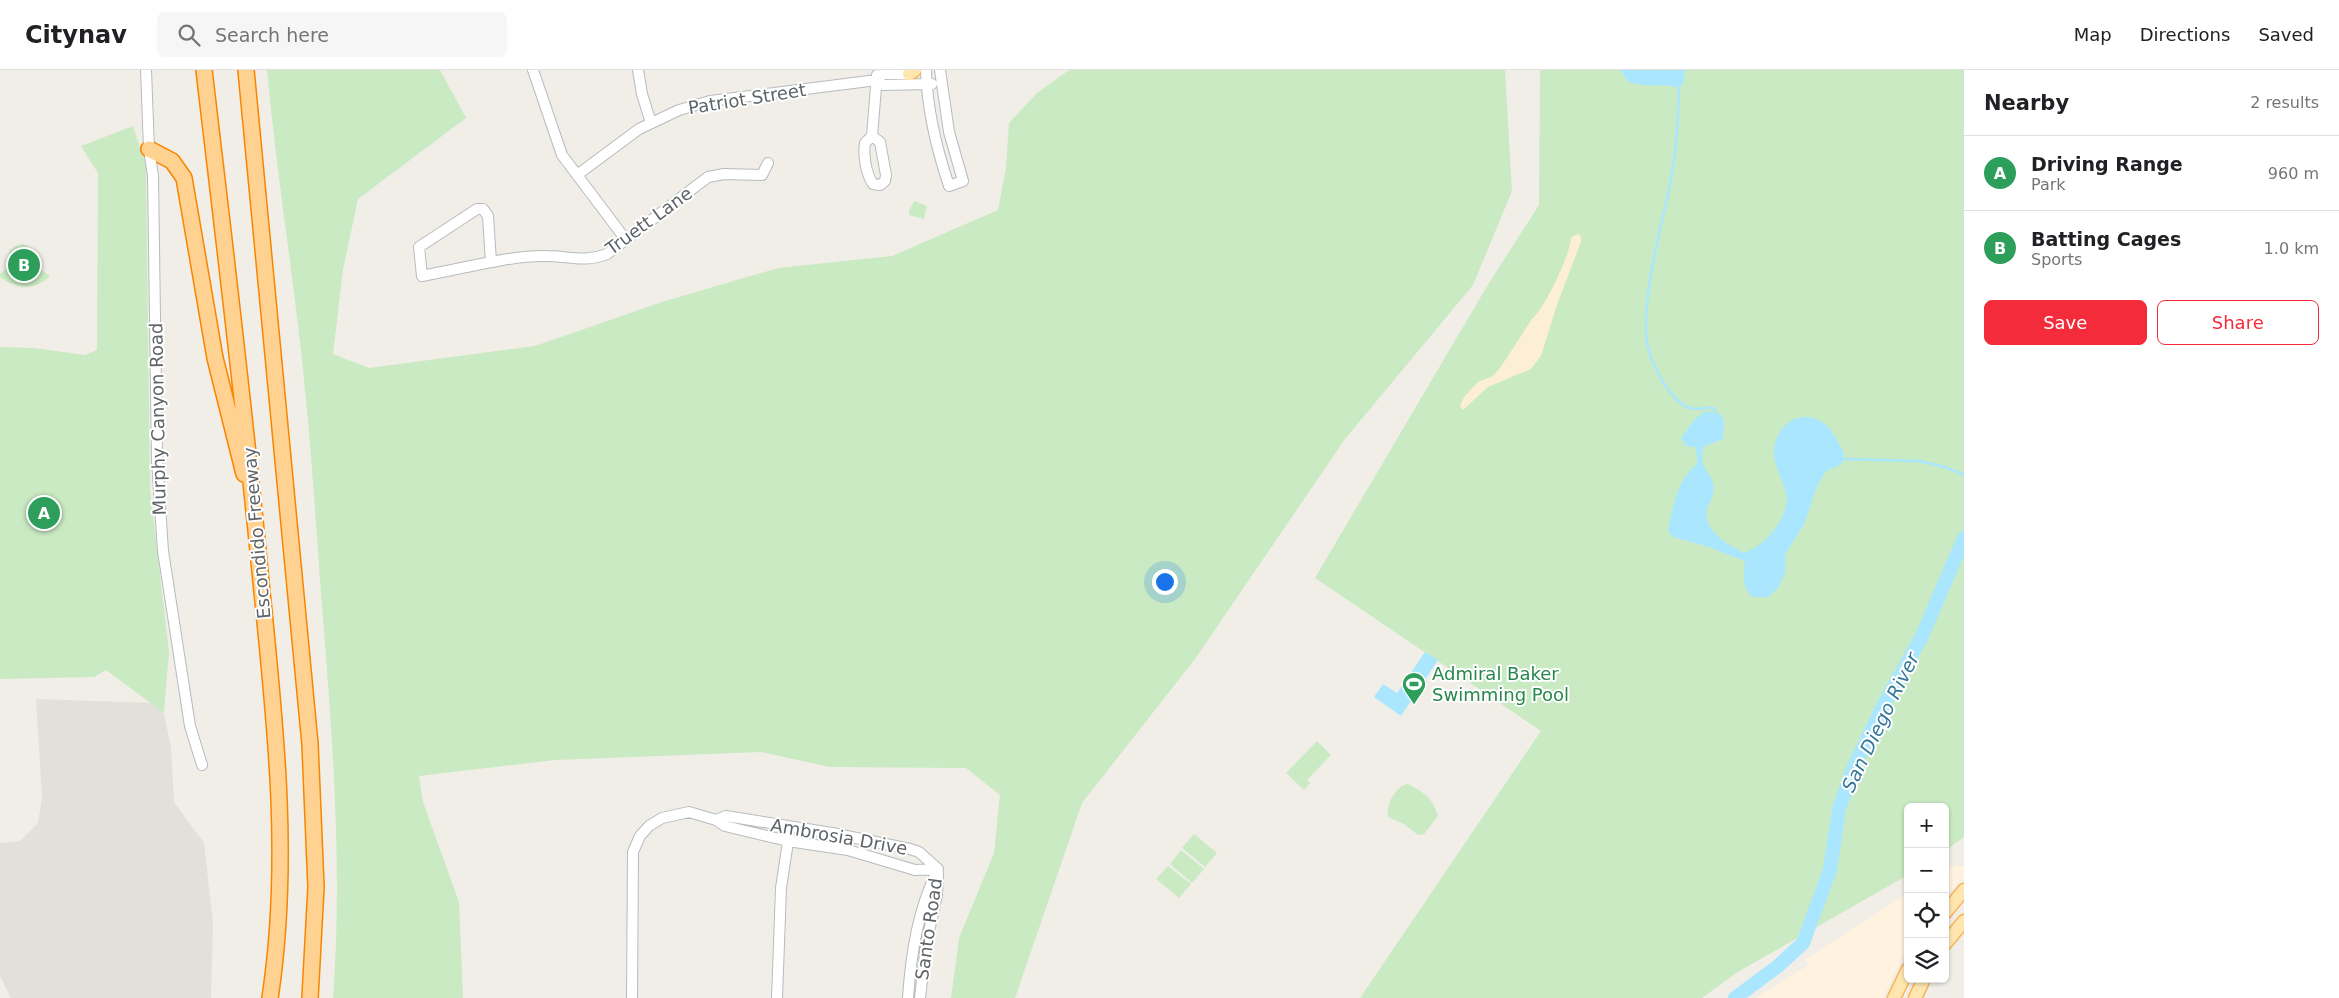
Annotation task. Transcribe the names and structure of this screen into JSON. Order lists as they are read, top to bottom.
{
  "streets": {
    "highway": ["Escondido Freeway"],
    "street": [
      "Patriot Street",
      "Truett Lane",
      "Murphy Canyon Road",
      "Ambrosia Drive",
      "Santo Road"
    ]
  },
  "crossings": [
    ["Ambrosia Drive", "Santo Road"]
  ],
  "water": ["San Diego River"],
  "places": {
    "sports": ["Admiral Baker Swimming Pool"]
  },
  "page": {
    "header": "Citynav",
    "search": "Search here",
    "nav": ["Map", "Directions", "Saved"],
    "heading": ["Nearby", "2 results"],
    "list": [
      {
        "mark": "A",
        "name": "Driving Range",
        "note": "Park",
        "value": "960 m"
      },
      {
        "mark": "B",
        "name": "Batting Cages",
        "note": "Sports",
        "value": "1.0 km"
      }
    ],
    "pins": ["B", "A"],
    "buttons": ["Save", "Share"],
    "map_buttons": ["+", "−"]
  }
}
